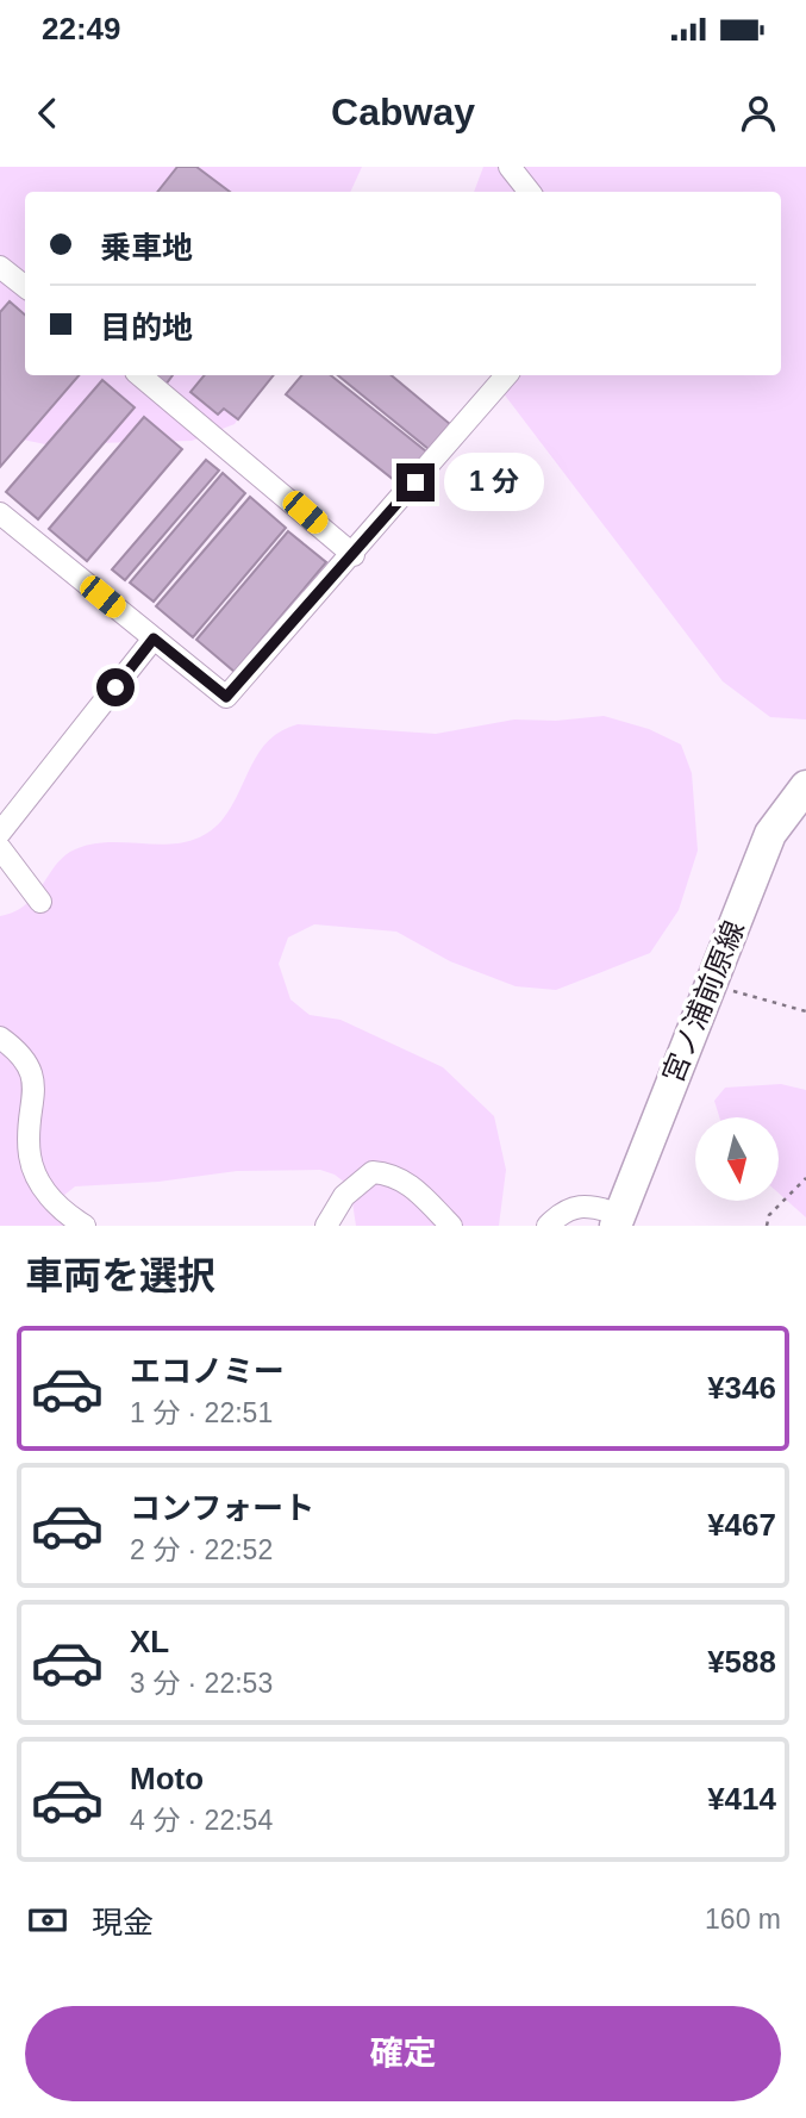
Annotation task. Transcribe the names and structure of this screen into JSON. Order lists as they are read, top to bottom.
{
  "streets": {
    "main road": ["宮ノ浦前原線"]
  },
  "north": "bottom",
  "page": {
    "status": "22:49",
    "header": "Cabway",
    "banner": ["乗車地", "目的地"],
    "bubble": "1 分",
    "heading": "車両を選択",
    "list": [
      {
        "name": "エコノミー",
        "note": "1 分 · 22:51",
        "value": "¥346"
      },
      {
        "name": "コンフォート",
        "note": "2 分 · 22:52",
        "value": "¥467"
      },
      {
        "name": "XL",
        "note": "3 分 · 22:53",
        "value": "¥588"
      },
      {
        "name": "Moto",
        "note": "4 分 · 22:54",
        "value": "¥414"
      }
    ],
    "pay": ["現金", "160 m"],
    "buttons": "確定"
  }
}
